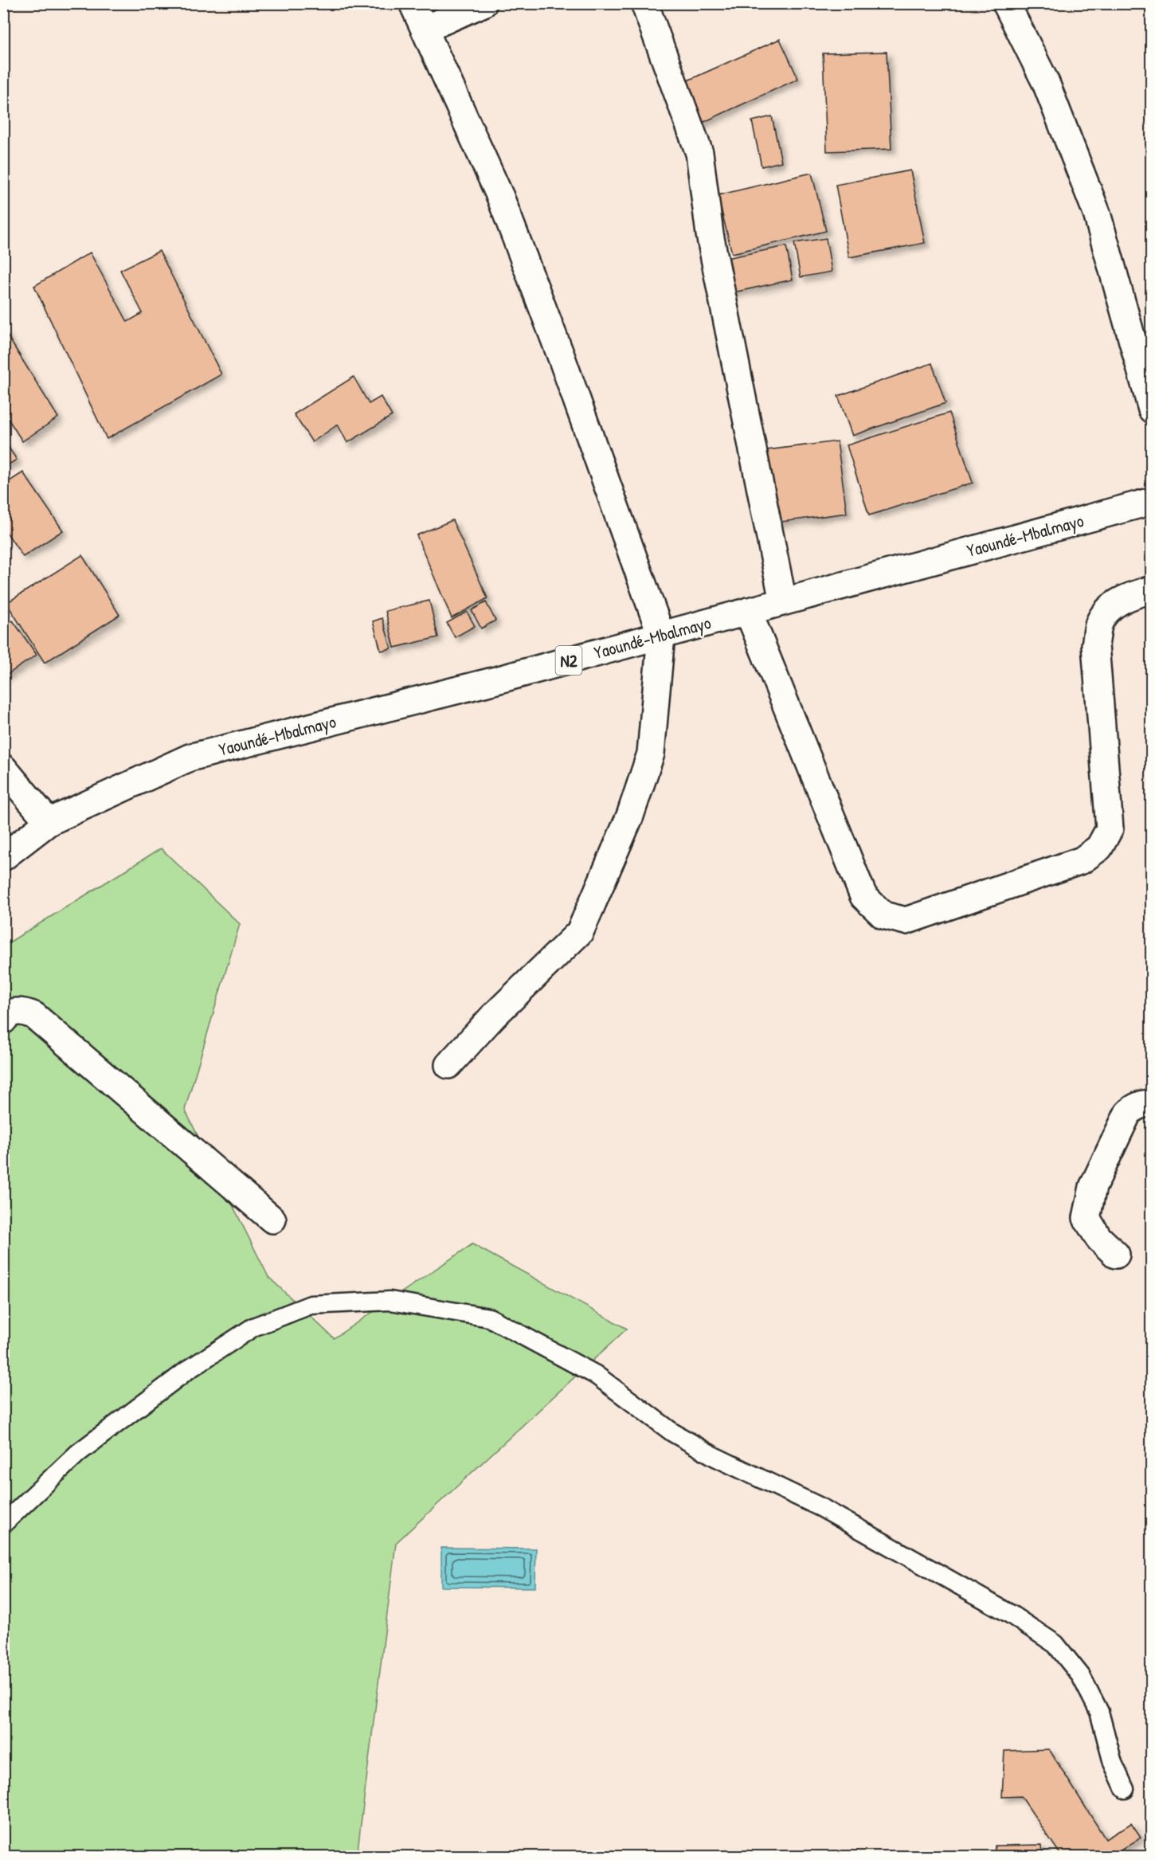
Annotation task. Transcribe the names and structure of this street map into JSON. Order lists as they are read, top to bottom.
{
  "streets": {
    "main road": ["Yaoundé-Mbalmayo", "N2"]
  }
}
